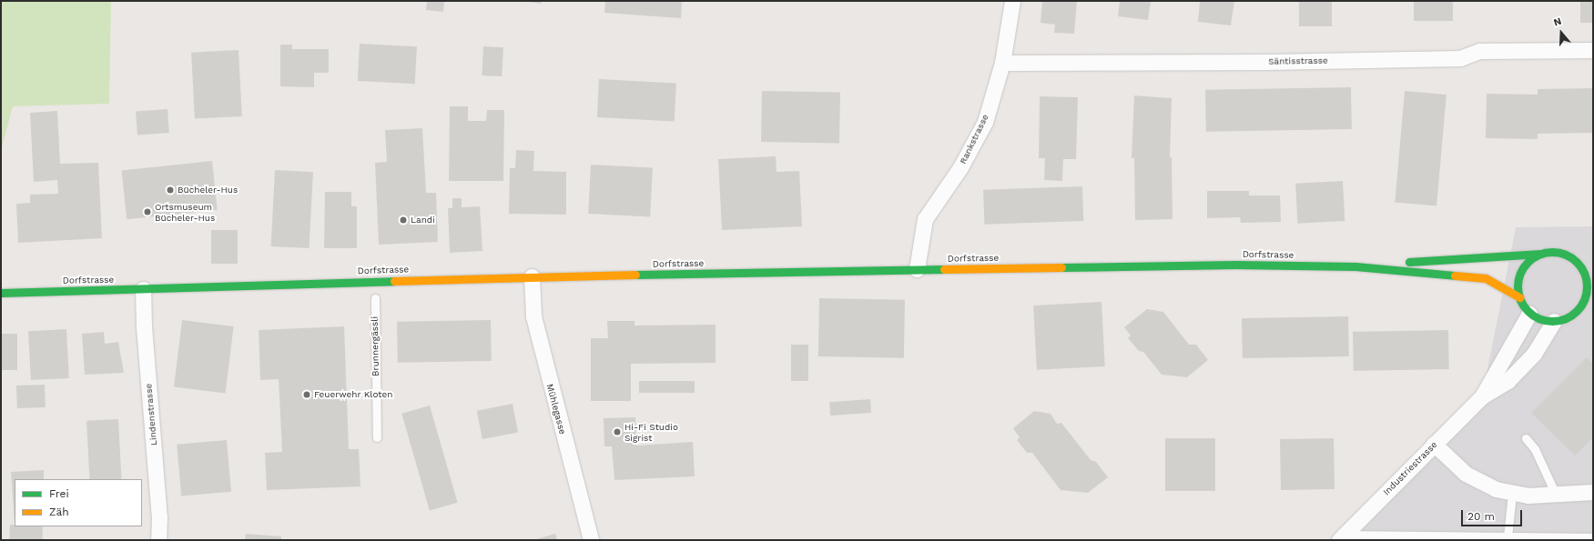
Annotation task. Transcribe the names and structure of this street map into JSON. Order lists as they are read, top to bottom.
{
  "streets": {
    "main road": ["Dorfstrasse"],
    "street": [
      "Säntisstrasse",
      "Rankstrasse",
      "Mühlegasse",
      "Lindenstrasse",
      "Industriestrasse"
    ],
    "lane": ["Brunnergässli"]
  },
  "crossings": [
    ["Säntisstrasse", "Rankstrasse"],
    ["Rankstrasse", "Dorfstrasse"],
    ["Dorfstrasse", "Mühlegasse"],
    ["Dorfstrasse", "Lindenstrasse"],
    ["Dorfstrasse", "Industriestrasse"]
  ],
  "places": [
    "Bücheler-Hus",
    "Ortsmuseum Bücheler-Hus",
    "Landi",
    "Feuerwehr Kloten",
    "Hi-Fi Studio Sigrist"
  ],
  "legend": ["Frei", "Zäh"],
  "scale_bar": "20 m",
  "north": "top"
}
